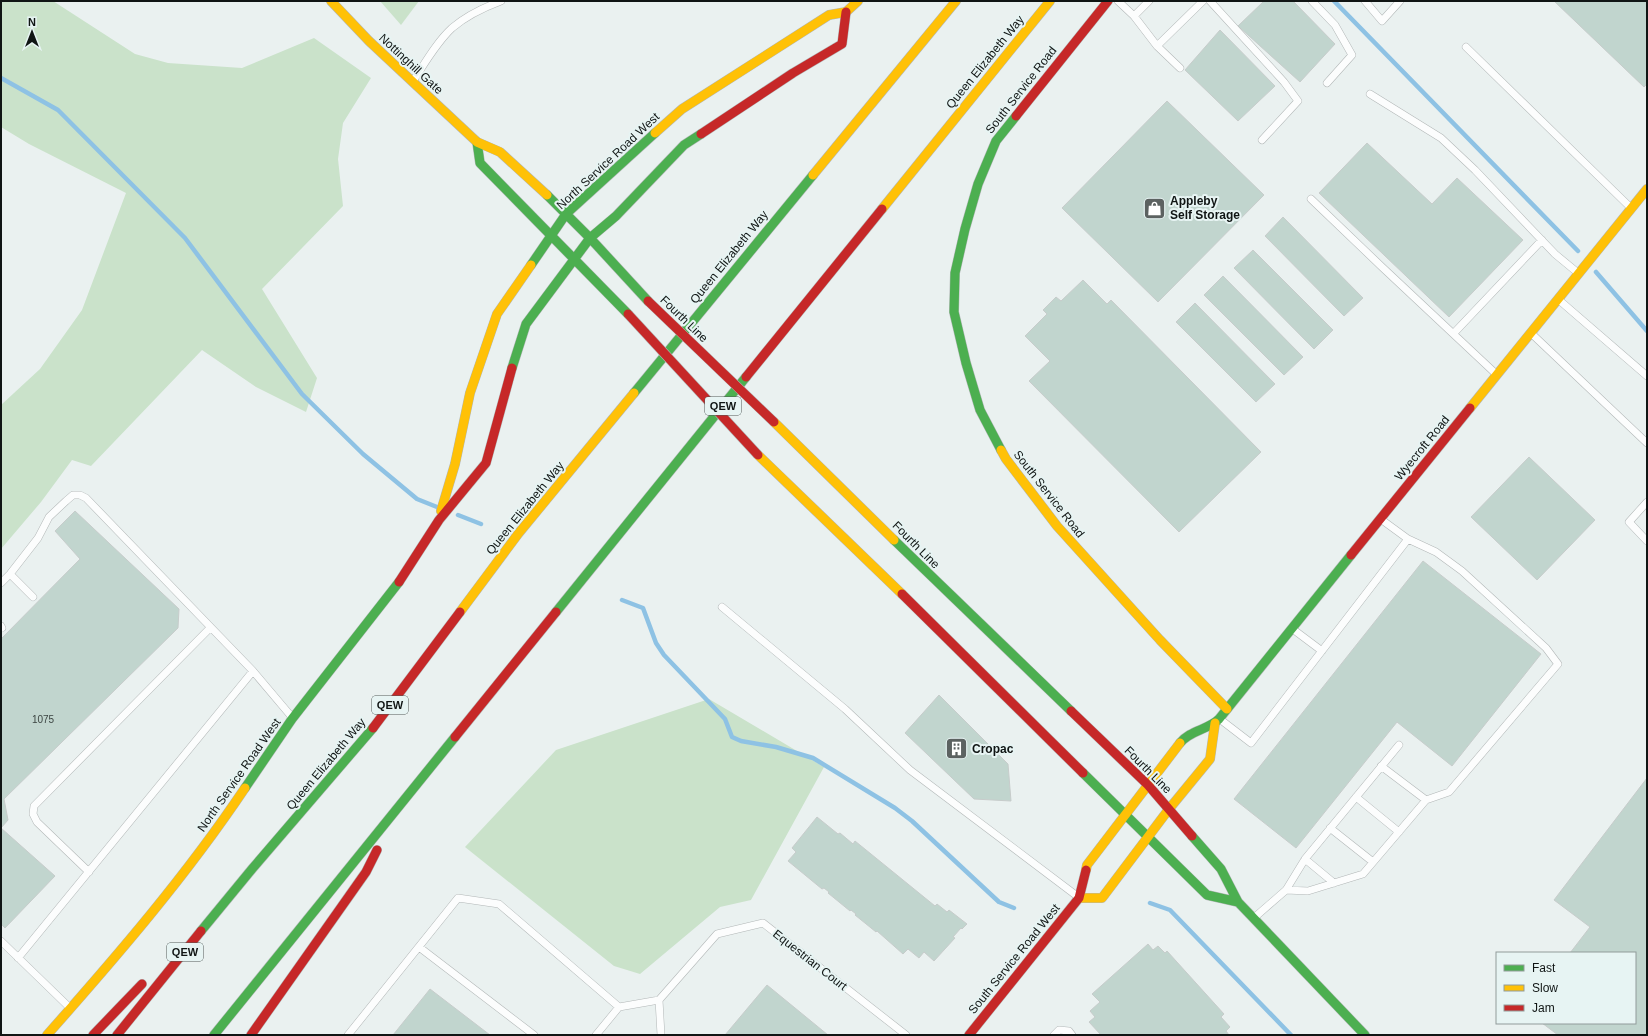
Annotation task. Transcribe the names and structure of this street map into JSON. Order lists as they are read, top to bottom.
{
  "streets": {
    "main road": [
      "Queen Elizabeth Way",
      "Nottinghill Gate",
      "South Service Road",
      "North Service Road West",
      "Fourth Line",
      "QEW",
      "Wyecroft Road",
      "South Service Road West"
    ],
    "lane": ["Equestrian Court"]
  },
  "crossings": [
    ["Nottinghill Gate", "North Service Road West"],
    ["Nottinghill Gate", "Fourth Line"],
    ["South Service Road", "Wyecroft Road"],
    ["North Service Road West", "Fourth Line"],
    ["Fourth Line", "Wyecroft Road"],
    ["Wyecroft Road", "South Service Road West"]
  ],
  "places": {
    "shop": ["Appleby Self Storage"],
    "building": ["Cropac"]
  },
  "house_numbers": ["1075"],
  "legend": ["Fast", "Slow", "Jam"],
  "north": "top"
}
